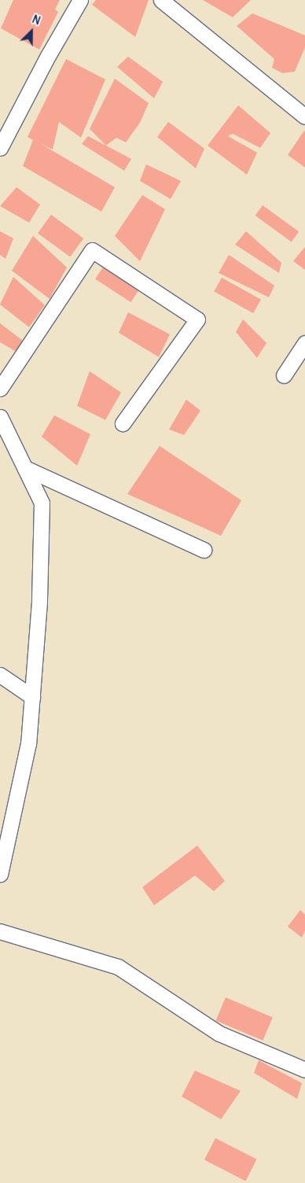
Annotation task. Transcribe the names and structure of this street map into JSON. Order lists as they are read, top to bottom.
{
  "north": "top right"
}
